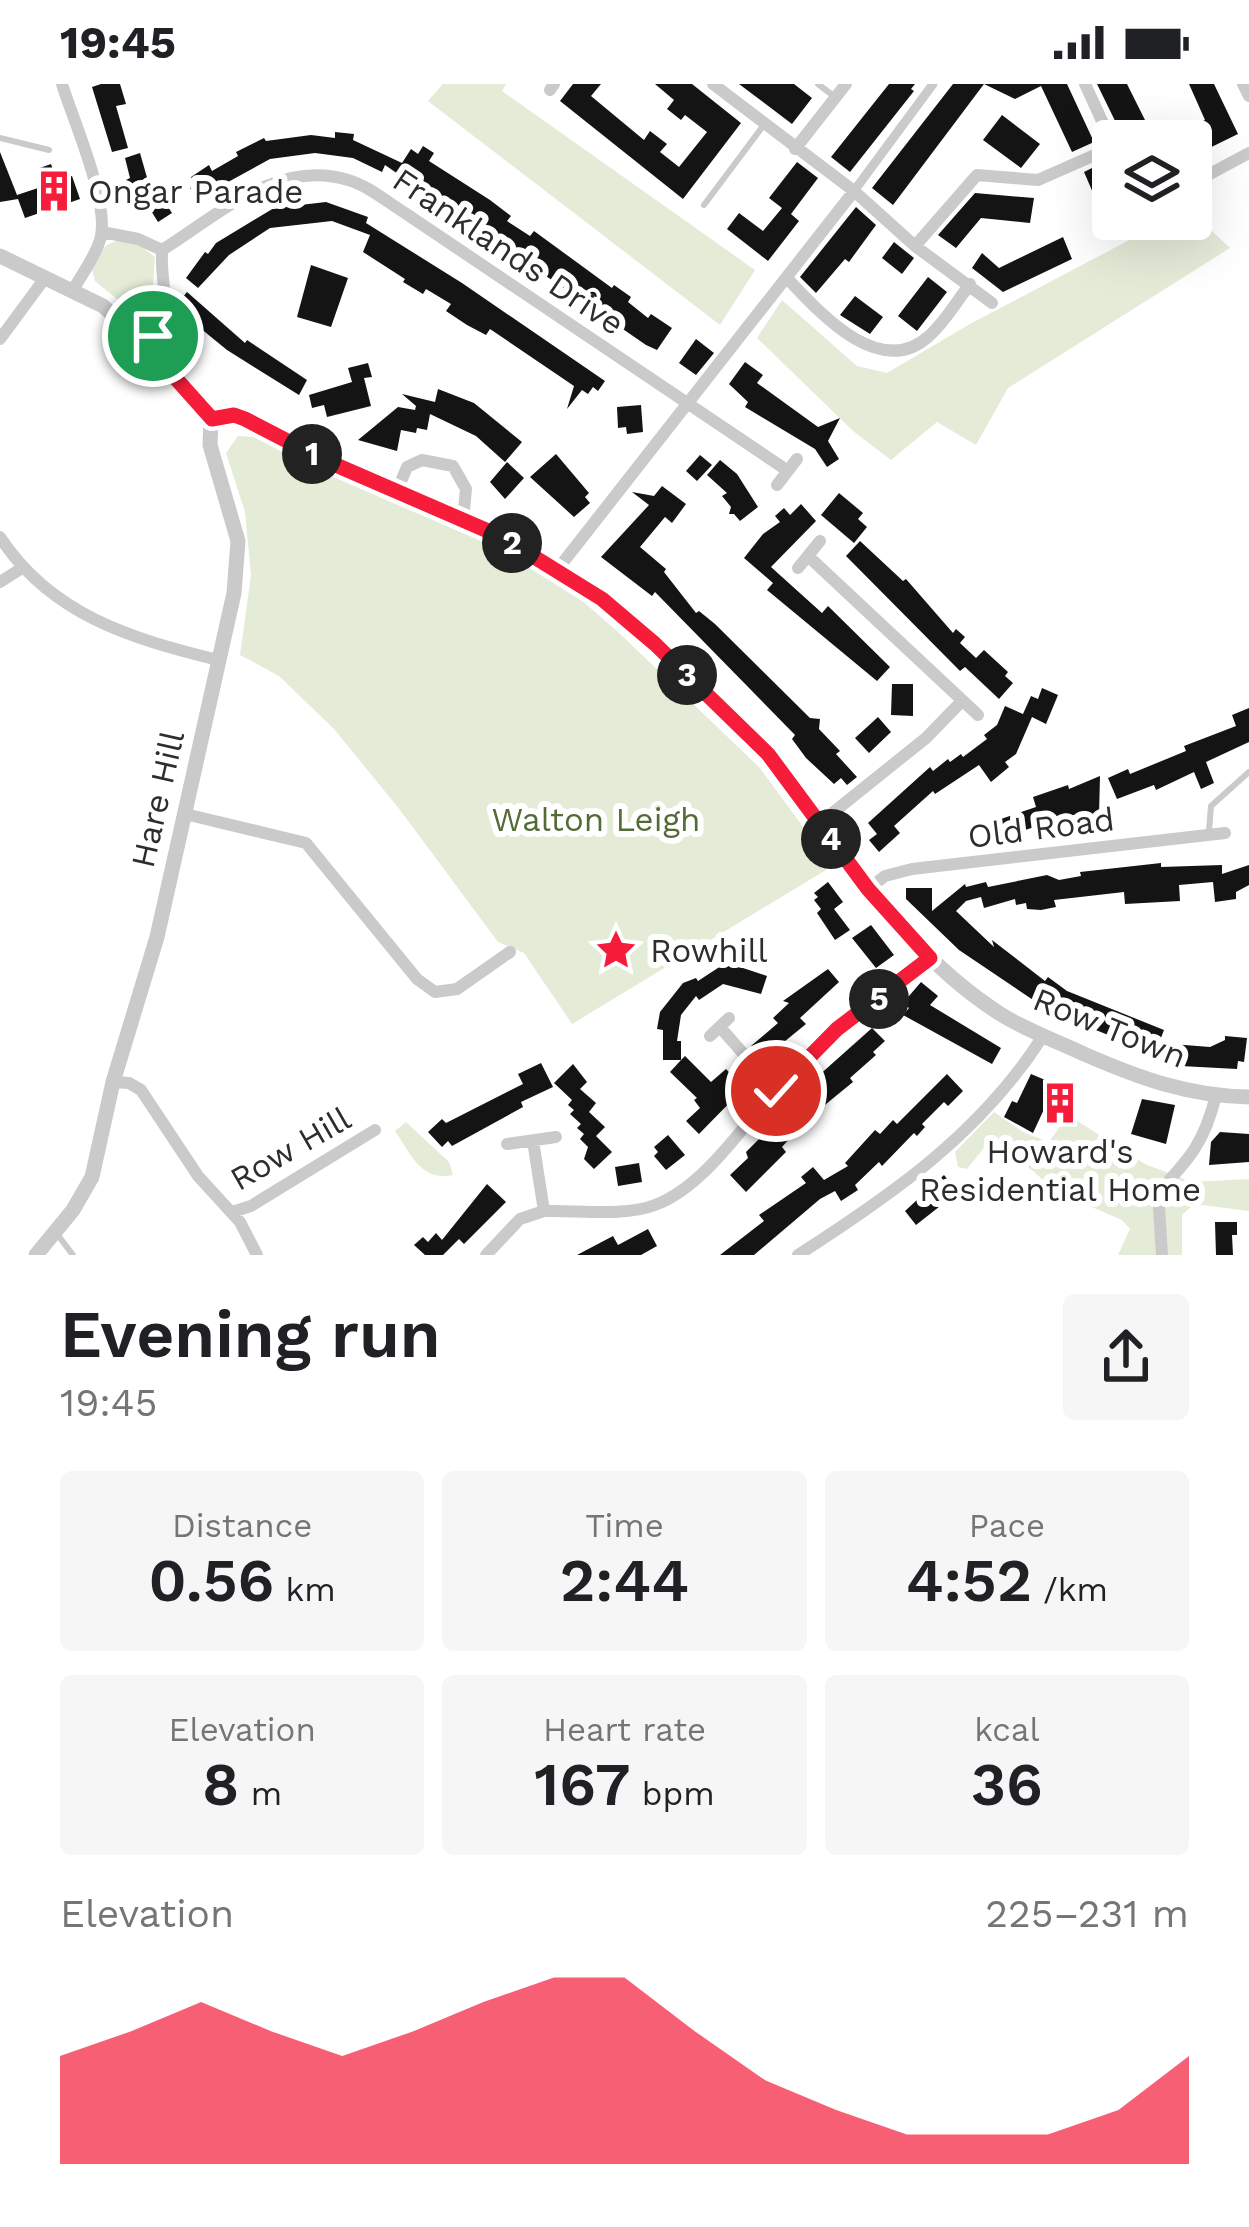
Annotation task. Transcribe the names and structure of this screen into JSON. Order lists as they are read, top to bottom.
{
  "streets": {
    "street": [
      "Franklands Drive",
      "Hare Hill",
      "Old Road",
      "Row Town",
      "Row Hill"
    ]
  },
  "crossings": [
    ["Hare Hill", "Row Town"],
    ["Hare Hill", "Row Hill"],
    ["Old Road", "Row Town"]
  ],
  "parks": ["Walton Leigh"],
  "places": {
    "building": ["Ongar Parade", "Howard's Residential Home"],
    "place": ["Rowhill"]
  },
  "page": {
    "status": "19:45",
    "pins": [
      "1",
      "2",
      "3",
      "4",
      "5"
    ],
    "heading": ["Evening run", "19:45"],
    "stats": [
      ["Distance", "0.56 km"],
      ["Time", "2:44"],
      ["Pace", "4:52 /km"],
      ["Elevation", "8 m"],
      ["Heart rate", "167 bpm"],
      ["kcal", "36"]
    ],
    "chart": ["Elevation", "225–231 m"]
  }
}
